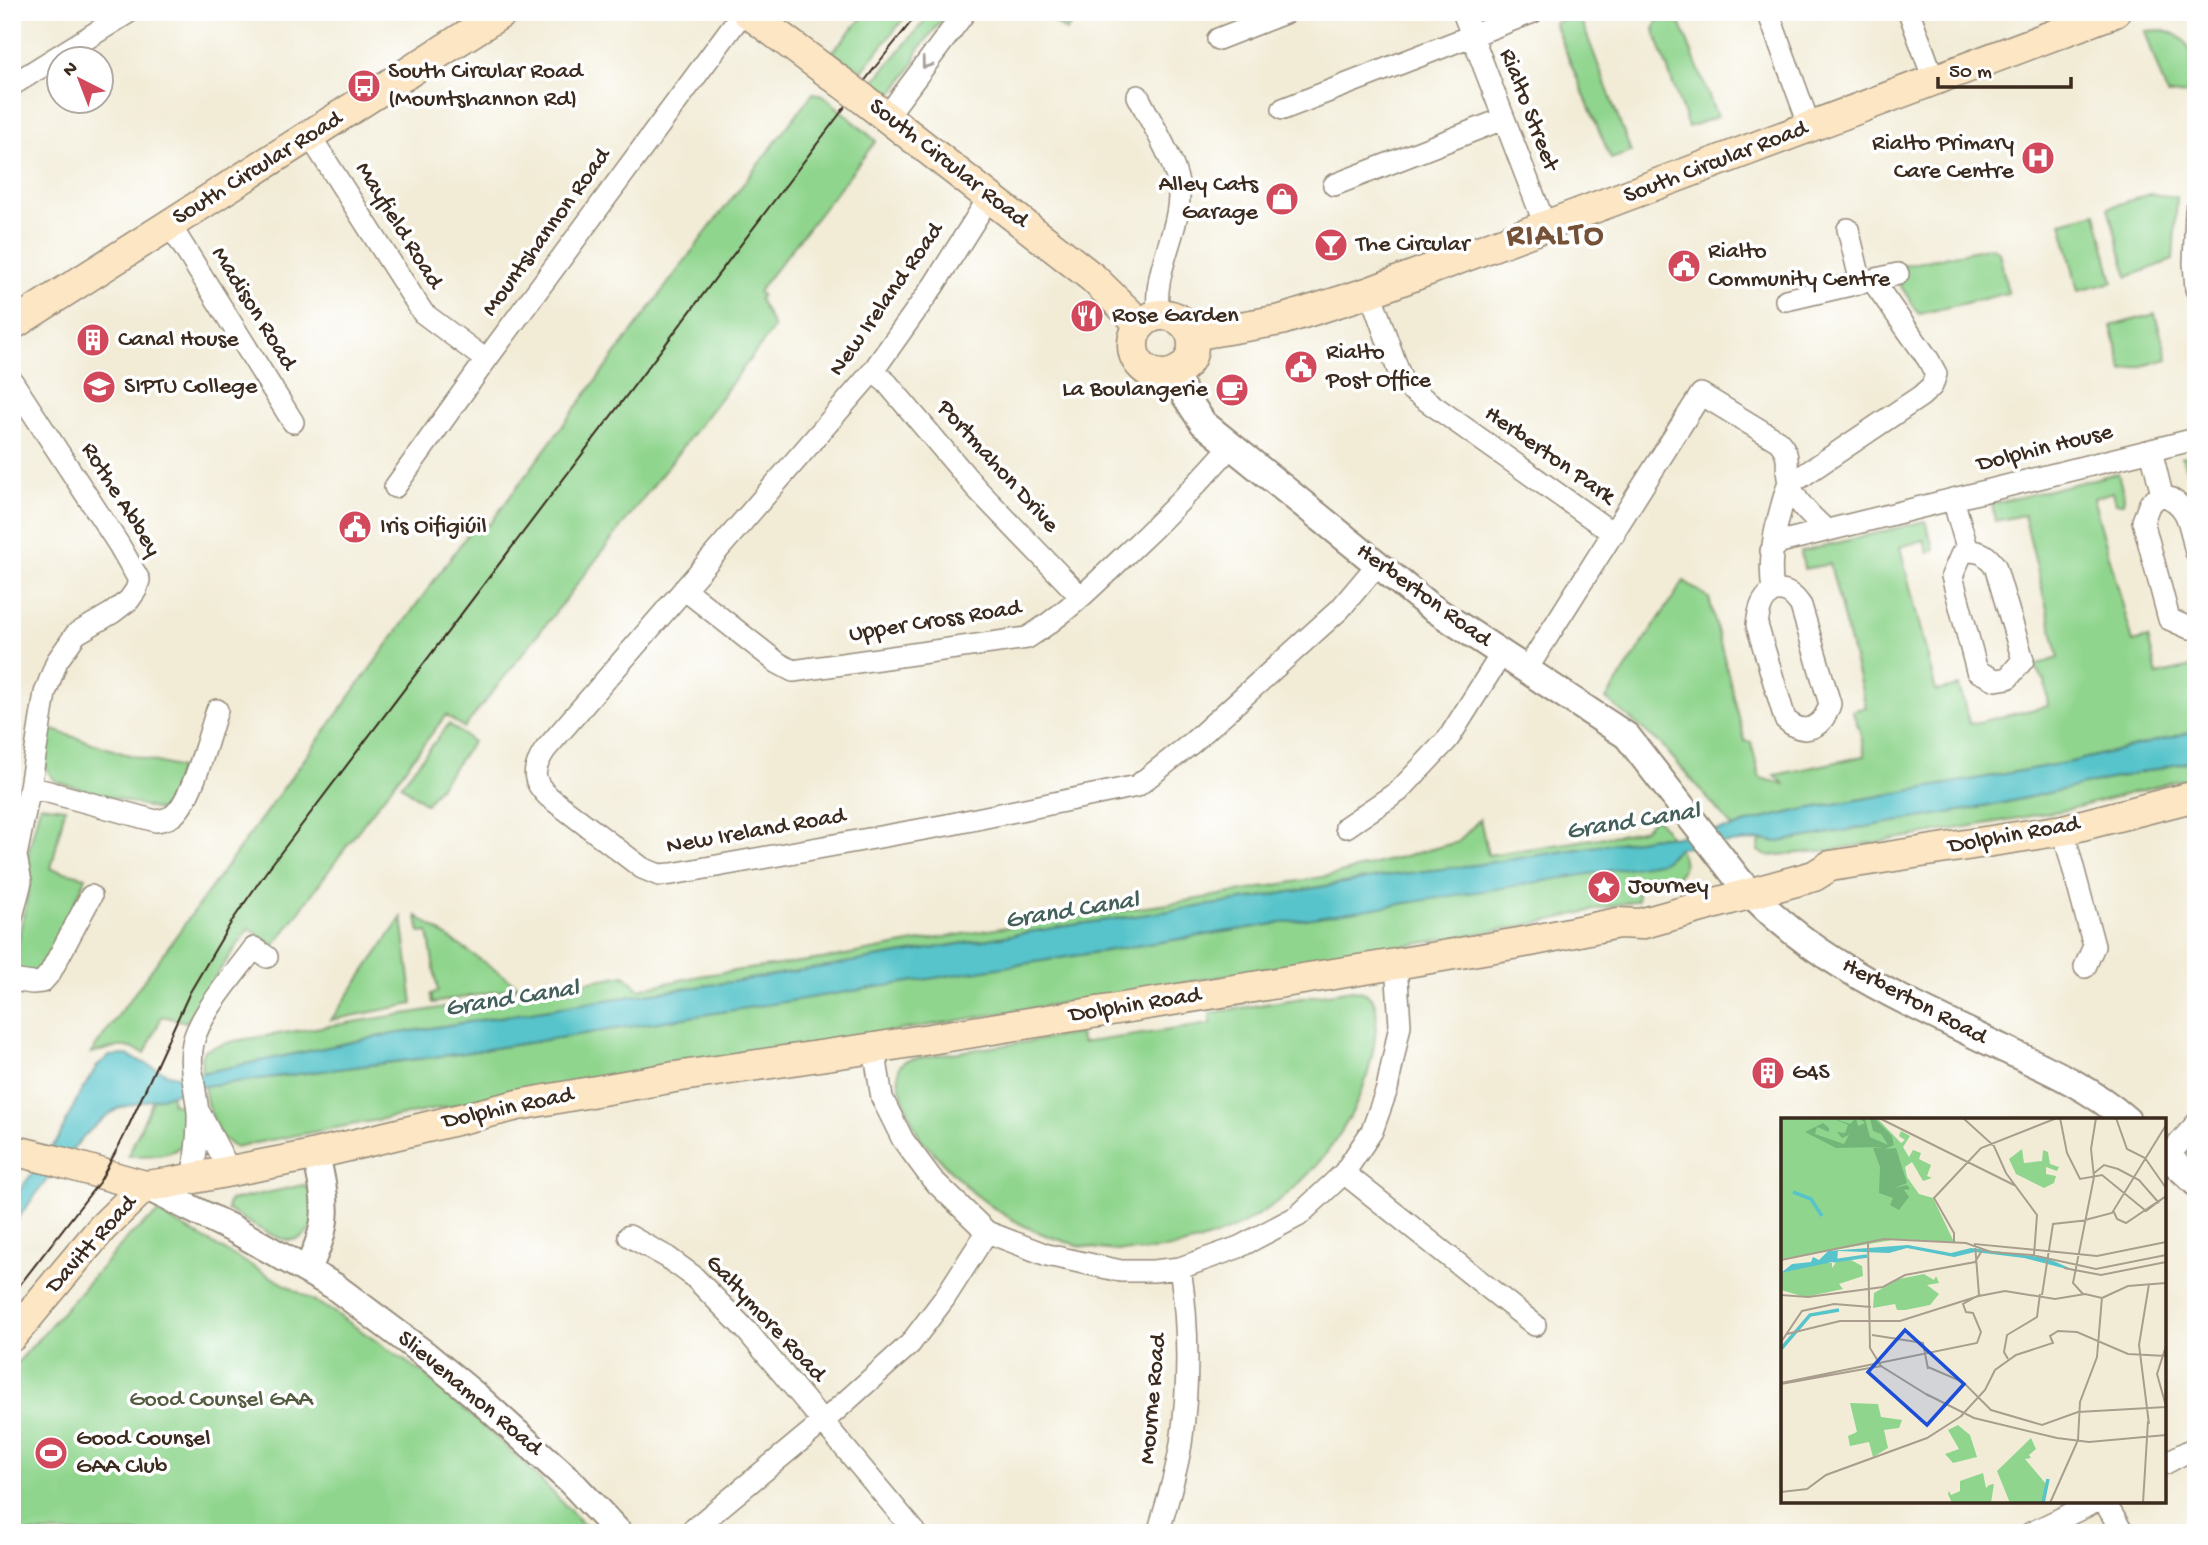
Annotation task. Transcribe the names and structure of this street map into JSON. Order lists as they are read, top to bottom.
{
  "streets": {
    "main road": ["South Circular Road", "Dolphin Road", "Davitt Road"],
    "street": [
      "Rialto Street",
      "Mayfield Road",
      "Mountshannon Road",
      "New Ireland Road",
      "Madison Road",
      "Dolphin House",
      "Herberton Park",
      "Portmahon Drive",
      "Rothe Abbey",
      "Herberton Road",
      "Upper Cross Road",
      "Galtymore Road",
      "Slievenamon Road",
      "Mourne Road"
    ]
  },
  "crossings": [
    ["Rialto Street", "South Circular Road"],
    ["South Circular Road", "Mayfield Road"],
    ["South Circular Road", "Mountshannon Road"],
    ["South Circular Road", "New Ireland Road"],
    ["South Circular Road", "Madison Road"],
    ["South Circular Road", "Herberton Park"],
    ["South Circular Road", "Herberton Road"],
    ["Mayfield Road", "Mountshannon Road"],
    ["New Ireland Road", "Portmahon Drive"],
    ["New Ireland Road", "Herberton Road"],
    ["New Ireland Road", "Upper Cross Road"],
    ["Herberton Park", "Herberton Road"],
    ["Portmahon Drive", "Upper Cross Road"],
    ["Herberton Road", "Upper Cross Road"],
    ["Herberton Road", "Dolphin Road"],
    ["Dolphin Road", "Davitt Road"],
    ["Dolphin Road", "Slievenamon Road"],
    ["Davitt Road", "Slievenamon Road"]
  ],
  "districts": ["RIALTO"],
  "water": ["Grand Canal"],
  "parks": ["Good Counsel GAA"],
  "places": {
    "bus stop": ["South Circular Road (Mountshannon Rd)"],
    "hospital": ["Rialto Primary Care Centre"],
    "shop": ["Alley Cats Garage"],
    "bar": ["The Circular"],
    "public building": ["Rialto Community Centre", "Rialto Post Office", "Iris Oifigiúil"],
    "restaurant": ["Rose Garden"],
    "building": ["Canal House", "G4S"],
    "school or university": ["SIPTU College"],
    "cafe": ["La Boulangerie"],
    "place": ["Journey"],
    "sports": ["Good Counsel GAA Club"]
  },
  "scale_bar": "50 m",
  "north": "top left"
}
